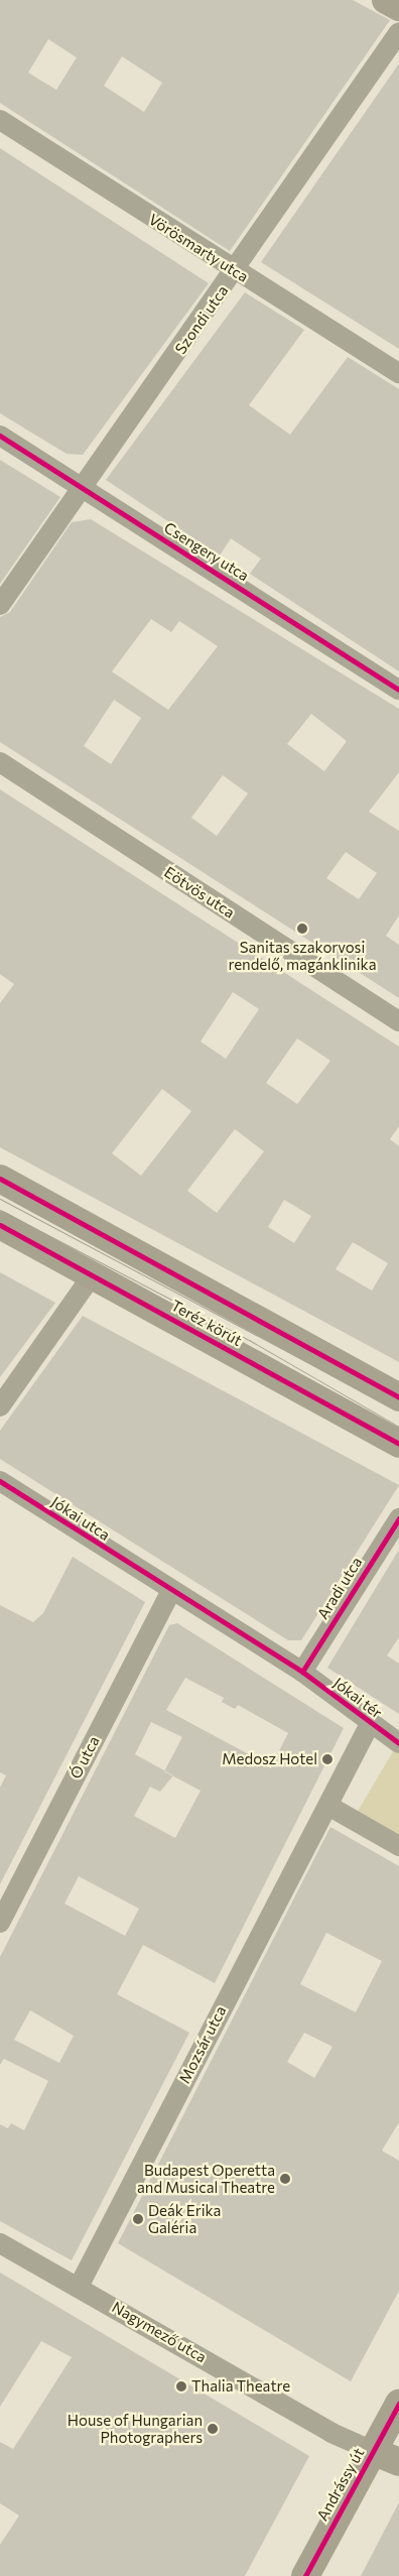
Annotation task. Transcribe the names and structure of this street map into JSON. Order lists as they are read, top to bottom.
{
  "streets": {
    "main road": ["Teréz körút", "Nagymező utca", "Andrássy út"],
    "street": [
      "Vörösmarty utca",
      "Szondi utca",
      "Csengery utca",
      "Eötvös utca",
      "Jókai utca",
      "Aradi utca",
      "Jókai tér",
      "Ó utca",
      "Mozsár utca"
    ]
  },
  "crossings": [
    ["Vörösmarty utca", "Szondi utca"],
    ["Szondi utca", "Csengery utca"],
    ["Jókai utca", "Aradi utca"],
    ["Jókai utca", "Jókai tér"],
    ["Jókai utca", "Ó utca"],
    ["Aradi utca", "Jókai tér"],
    ["Jókai tér", "Mozsár utca"],
    ["Mozsár utca", "Nagymező utca"],
    ["Nagymező utca", "Andrássy út"]
  ],
  "places": [
    "Sanitas szakorvosi rendelő, magánklinika",
    "Medosz Hotel",
    "Budapest Operetta and Musical Theatre",
    "Deák Erika Galéria",
    "Thalia Theatre",
    "House of Hungarian Photographers"
  ]
}
